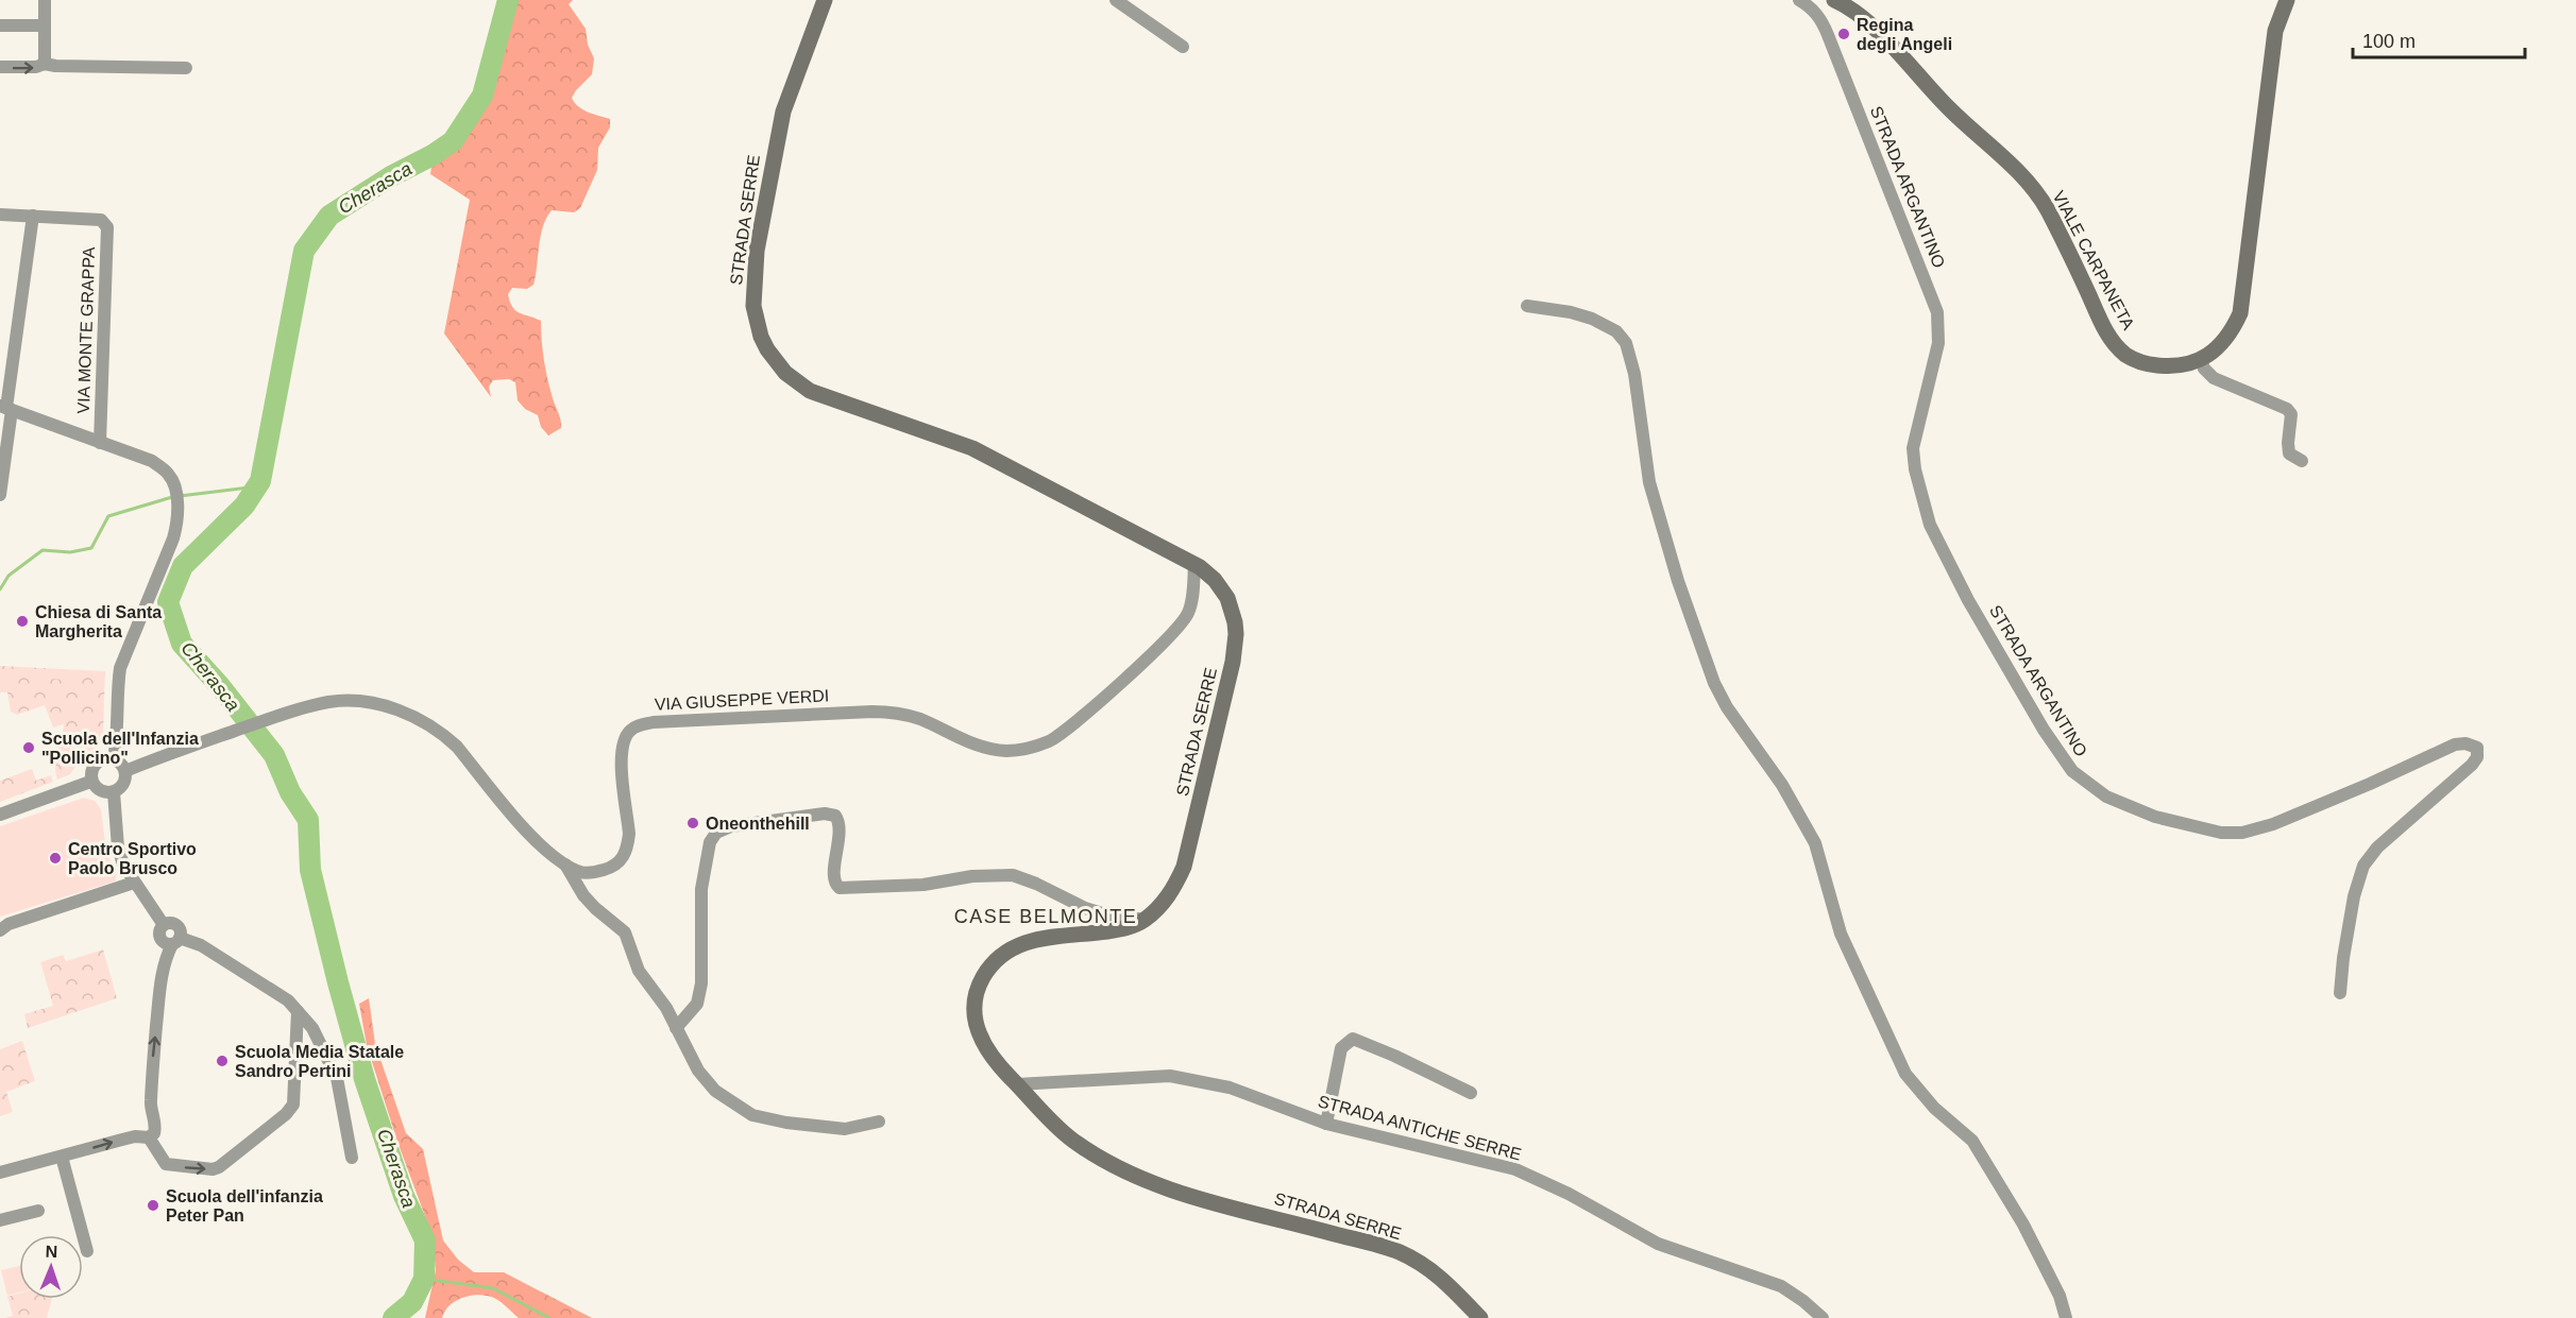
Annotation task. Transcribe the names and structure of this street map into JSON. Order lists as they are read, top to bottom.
{
  "streets": {
    "main road": ["STRADA SERRE", "VIALE CARPANETA"],
    "street": [
      "STRADA ARGANTINO",
      "VIA MONTE GRAPPA",
      "VIA GIUSEPPE VERDI",
      "STRADA ANTICHE SERRE"
    ]
  },
  "crossings": [
    ["STRADA SERRE", "VIA GIUSEPPE VERDI"],
    ["STRADA SERRE", "STRADA ANTICHE SERRE"]
  ],
  "districts": ["CASE BELMONTE"],
  "water": ["Cherasca"],
  "places": [
    "Regina degli Angeli",
    "Chiesa di Santa Margherita",
    "Scuola dell'Infanzia \"Pollicino\"",
    "Oneonthehill",
    "Centro Sportivo Paolo Brusco",
    "Scuola Media Statale Sandro Pertini",
    "Scuola dell'infanzia Peter Pan"
  ],
  "scale_bar": "100 m",
  "north": "top"
}
